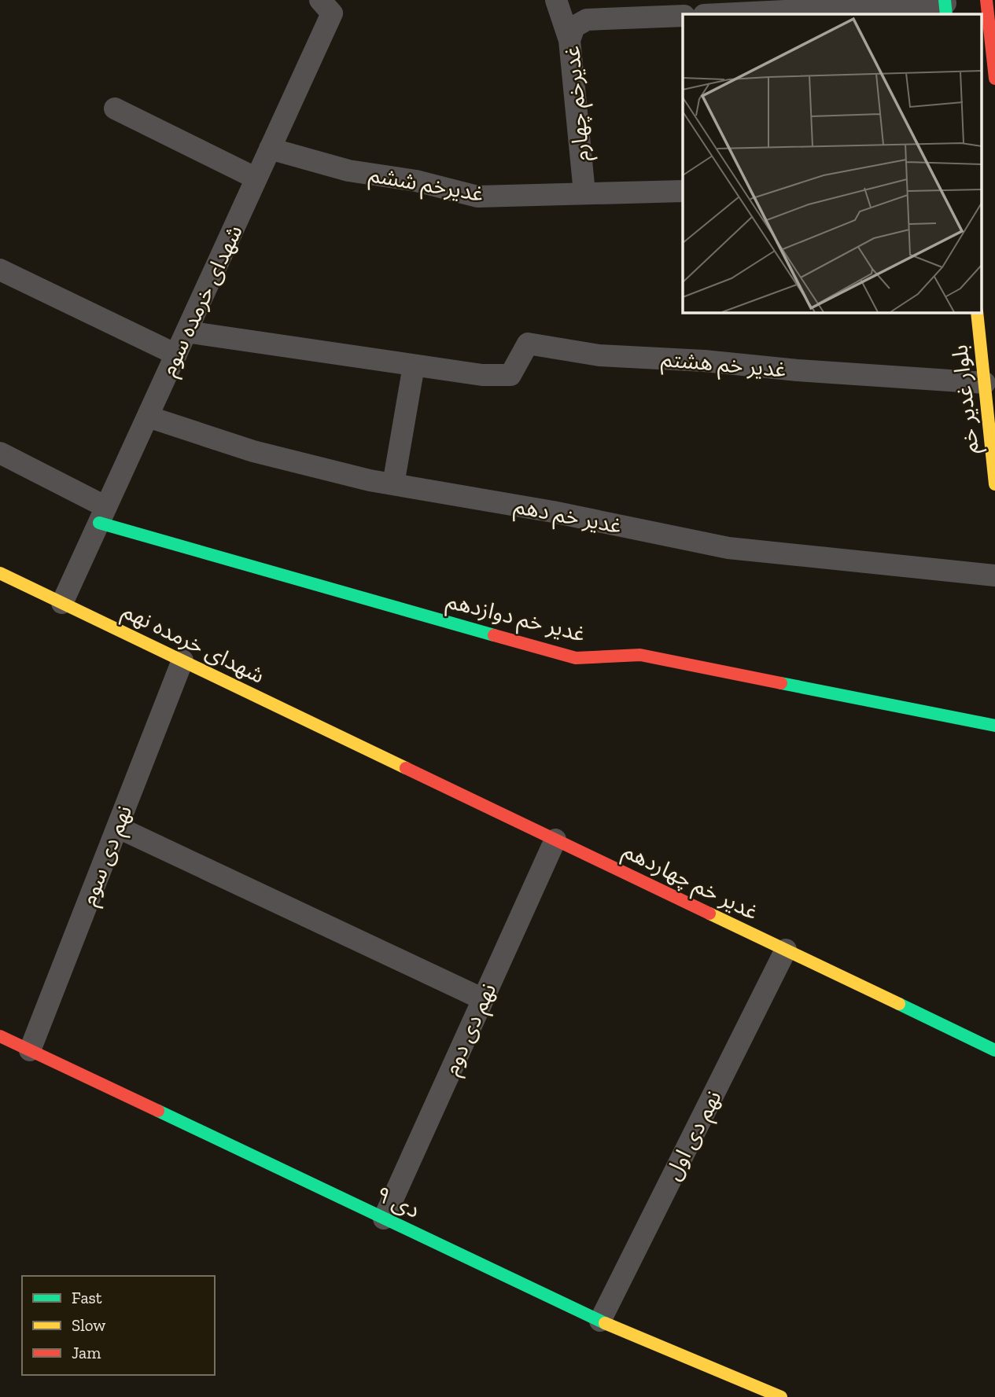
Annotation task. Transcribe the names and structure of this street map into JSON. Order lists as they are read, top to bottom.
{
  "streets": {
    "street": [
      "غدیرخم چهارم",
      "غدیرخم ششم",
      "شهدای خرمده سوم",
      "غدیر خم هشتم",
      "بلوار غدیر خم",
      "غدیر خم دهم",
      "غدیر خم دوازدهم",
      "شهدای خرمده نهم",
      "نهم دی سوم",
      "غدیر خم چهاردهم",
      "نهم دی دوم",
      "نهم دی اول",
      "۹ دی"
    ]
  },
  "crossings": [
    ["غدیرخم چهارم", "غدیرخم ششم"],
    ["غدیرخم ششم", "شهدای خرمده سوم"],
    ["شهدای خرمده سوم", "غدیر خم دهم"],
    ["شهدای خرمده سوم", "غدیر خم دوازدهم"],
    ["شهدای خرمده سوم", "شهدای خرمده نهم"],
    ["غدیر خم هشتم", "بلوار غدیر خم"],
    ["شهدای خرمده نهم", "نهم دی سوم"],
    ["شهدای خرمده نهم", "غدیر خم چهاردهم"],
    ["نهم دی سوم", "۹ دی"],
    ["غدیر خم چهاردهم", "نهم دی دوم"],
    ["غدیر خم چهاردهم", "نهم دی اول"],
    ["نهم دی دوم", "۹ دی"],
    ["نهم دی اول", "۹ دی"]
  ],
  "legend": ["Fast", "Slow", "Jam"]
}
